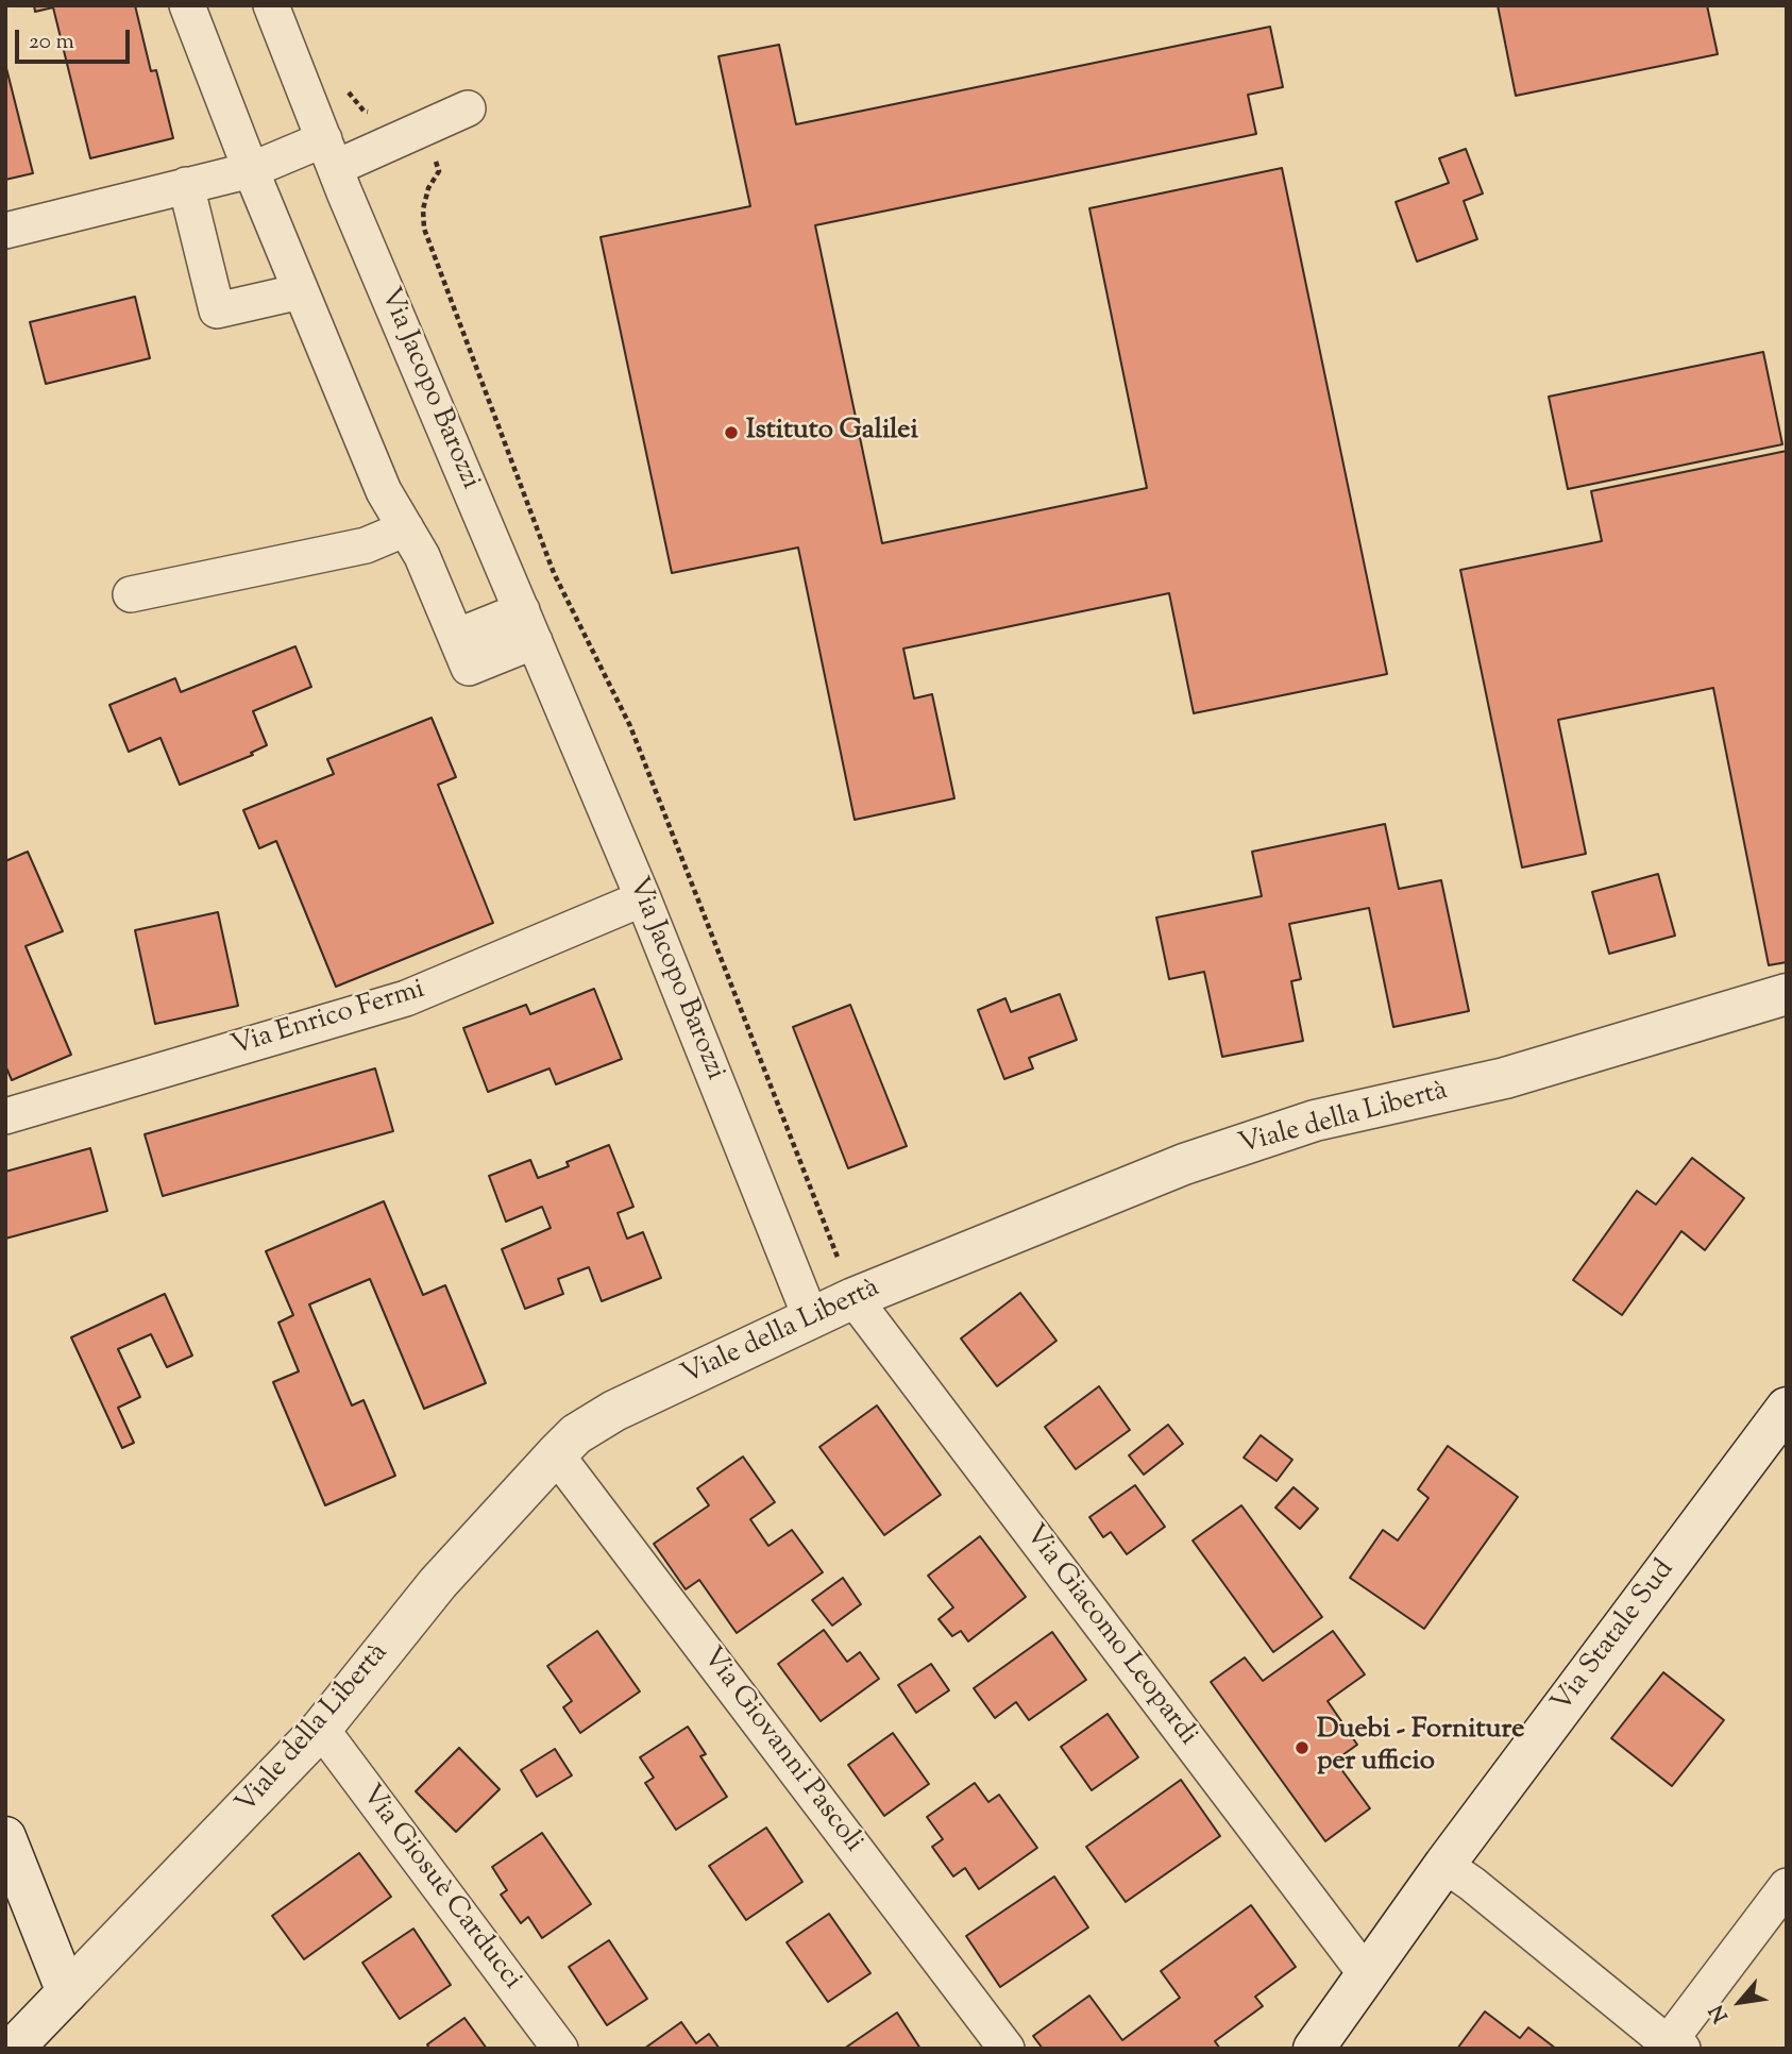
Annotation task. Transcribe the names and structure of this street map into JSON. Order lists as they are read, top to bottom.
{
  "streets": {
    "street": [
      "Via Jacopo Barozzi",
      "Via Enrico Fermi",
      "Viale della Libertà",
      "Via Giacomo Leopardi",
      "Via Statale Sud",
      "Via Giovanni Pascoli",
      "Via Giosuè Carducci"
    ]
  },
  "crossings": [
    ["Via Jacopo Barozzi", "Via Enrico Fermi"],
    ["Via Jacopo Barozzi", "Viale della Libertà"],
    ["Viale della Libertà", "Via Giacomo Leopardi"],
    ["Viale della Libertà", "Via Giovanni Pascoli"],
    ["Viale della Libertà", "Via Giosuè Carducci"],
    ["Via Giacomo Leopardi", "Via Statale Sud"]
  ],
  "places": ["Istituto Galilei", "Duebi - Forniture per ufficio"],
  "scale_bar": "20 m",
  "north": "bottom left"
}
